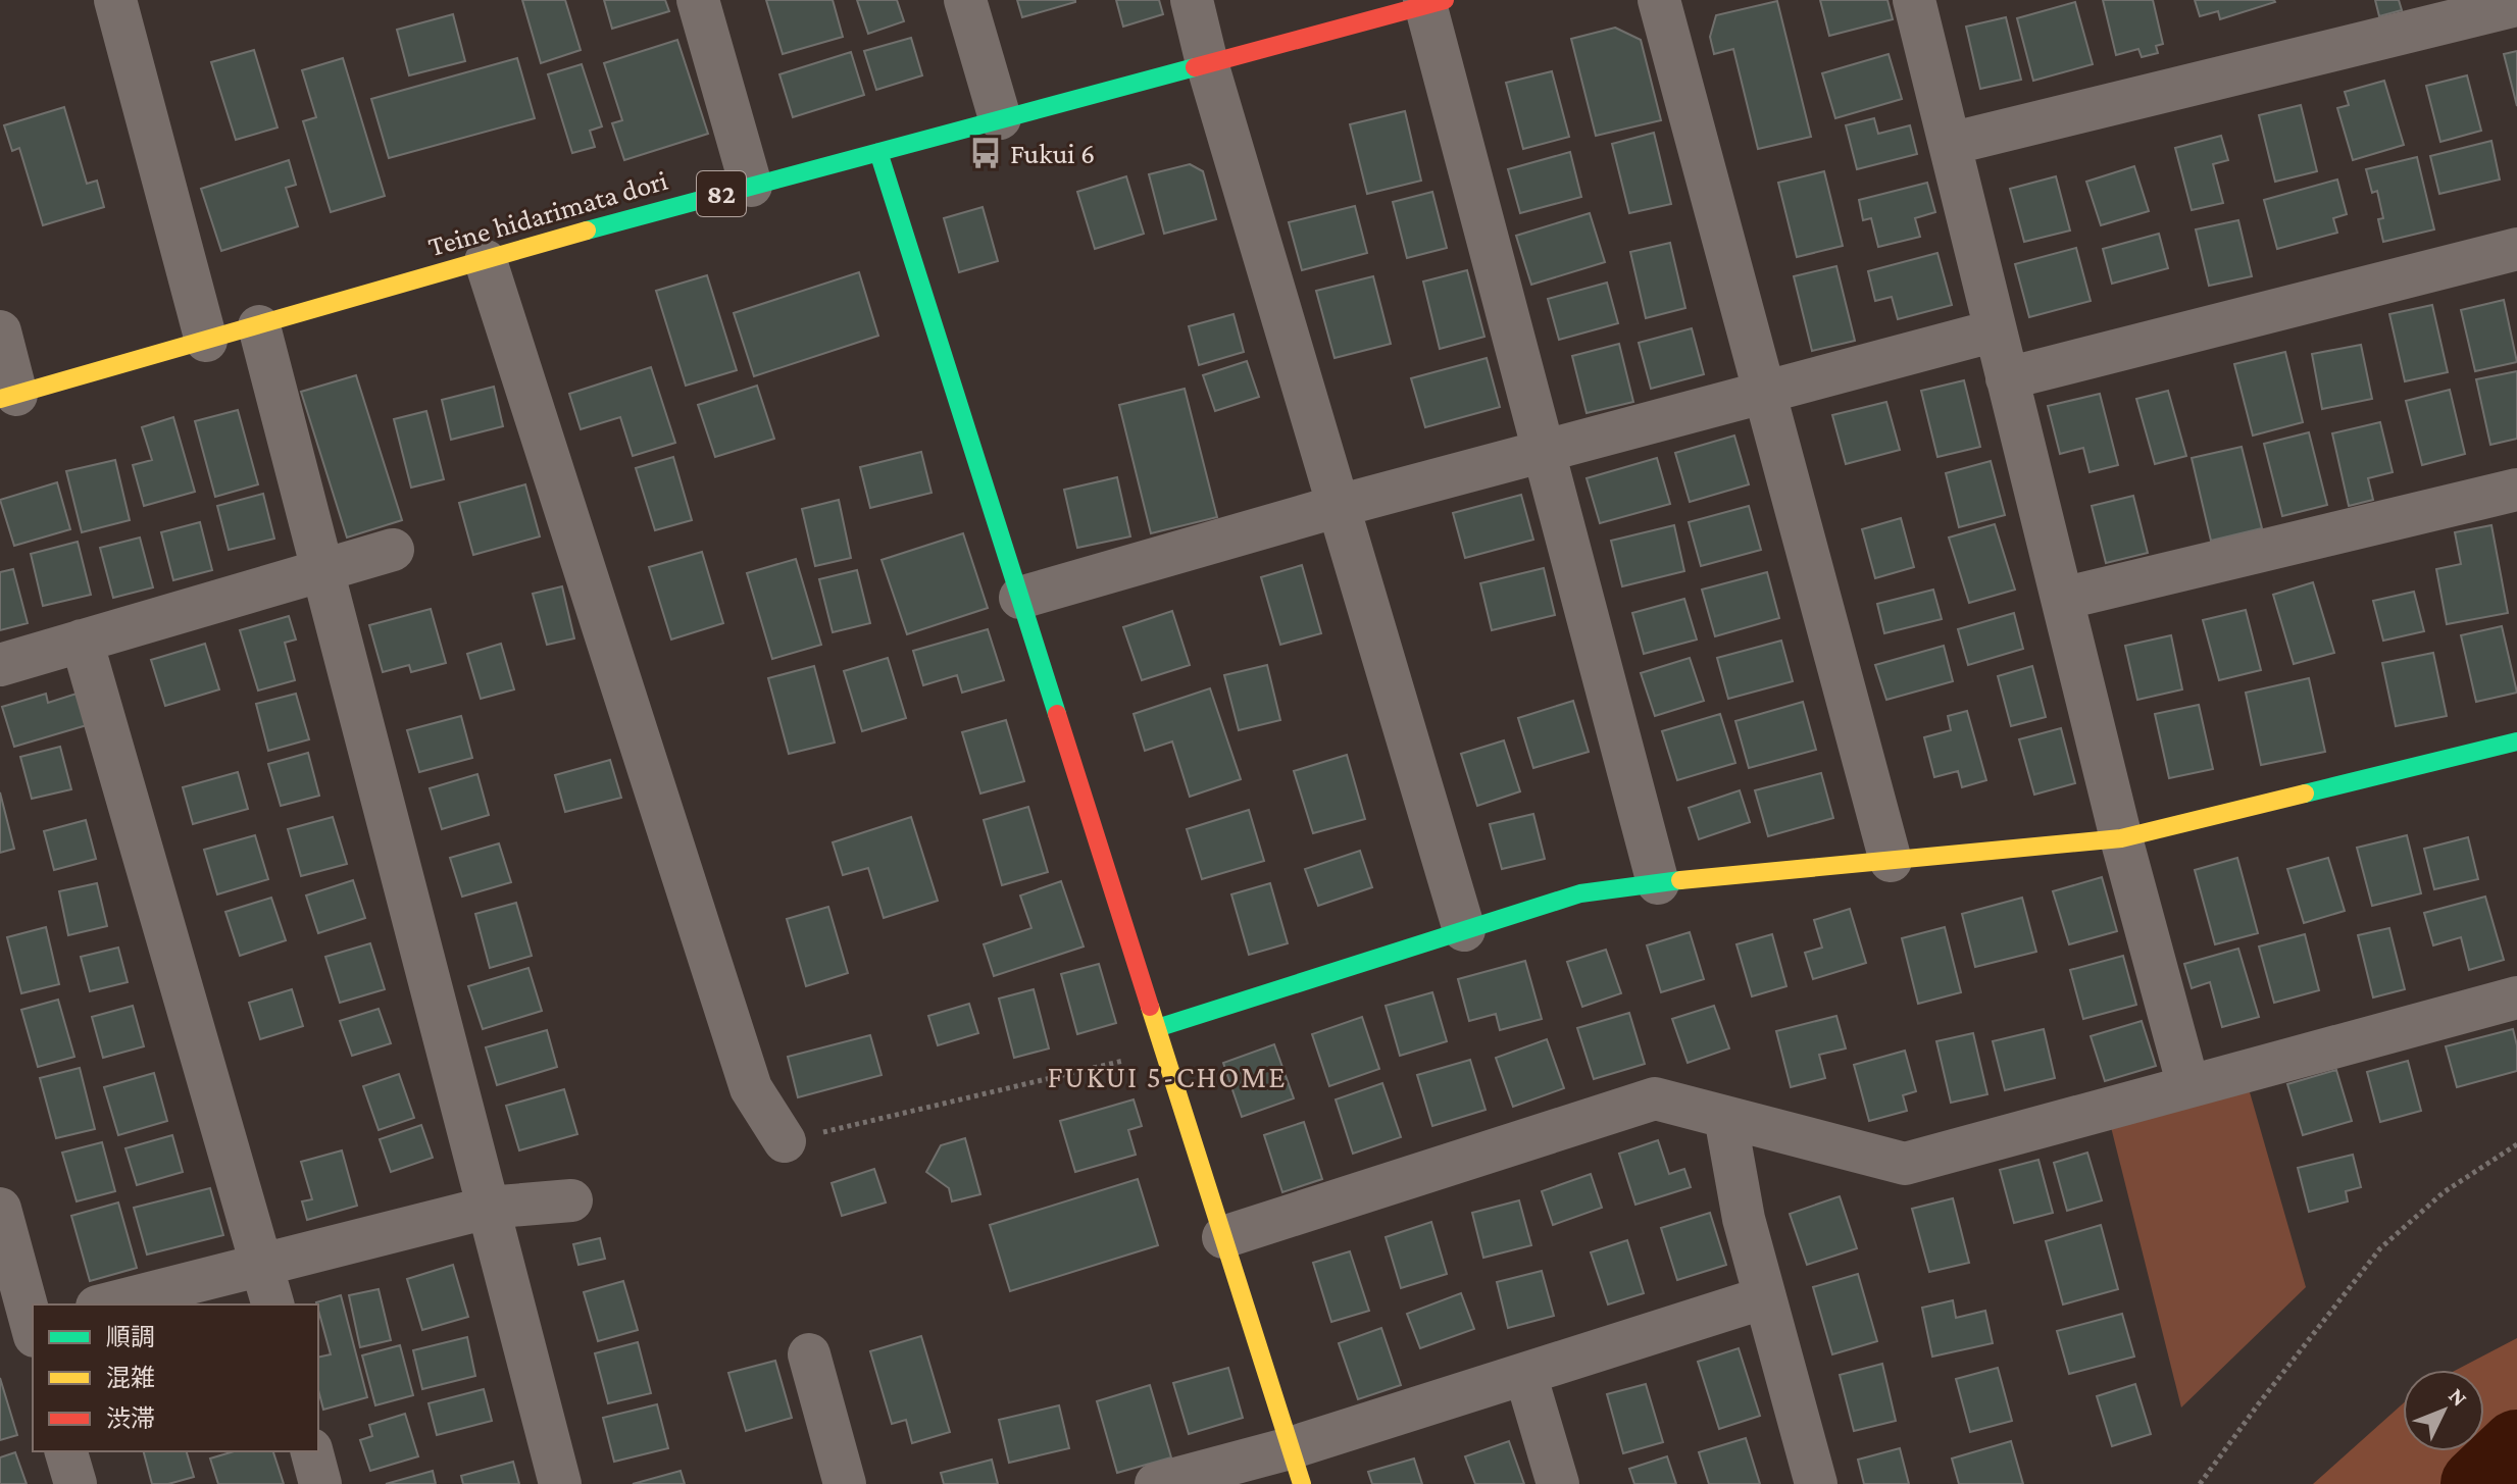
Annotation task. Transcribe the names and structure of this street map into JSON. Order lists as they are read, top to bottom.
{
  "streets": {
    "street": ["82", "Teine hidarimata dori"]
  },
  "districts": ["FUKUI 5-CHOME"],
  "places": {
    "bus stop": ["Fukui 6"]
  },
  "legend": ["順調", "混雑", "渋滞"],
  "north": "top right"
}
